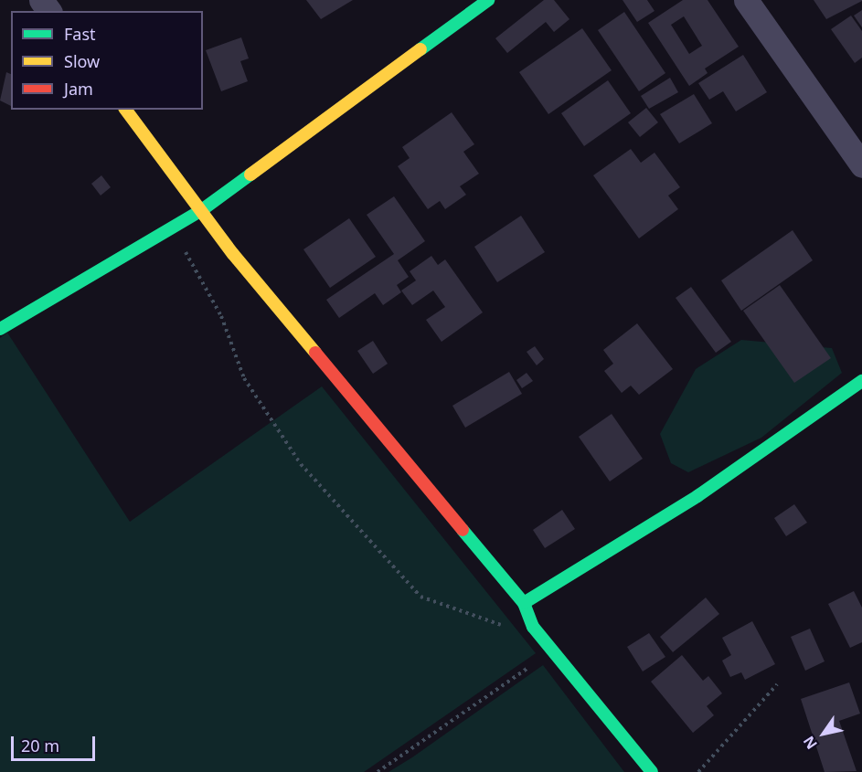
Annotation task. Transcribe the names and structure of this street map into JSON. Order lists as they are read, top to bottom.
{
  "legend": ["Fast", "Slow", "Jam"],
  "scale_bar": "20 m",
  "north": "bottom left"
}
